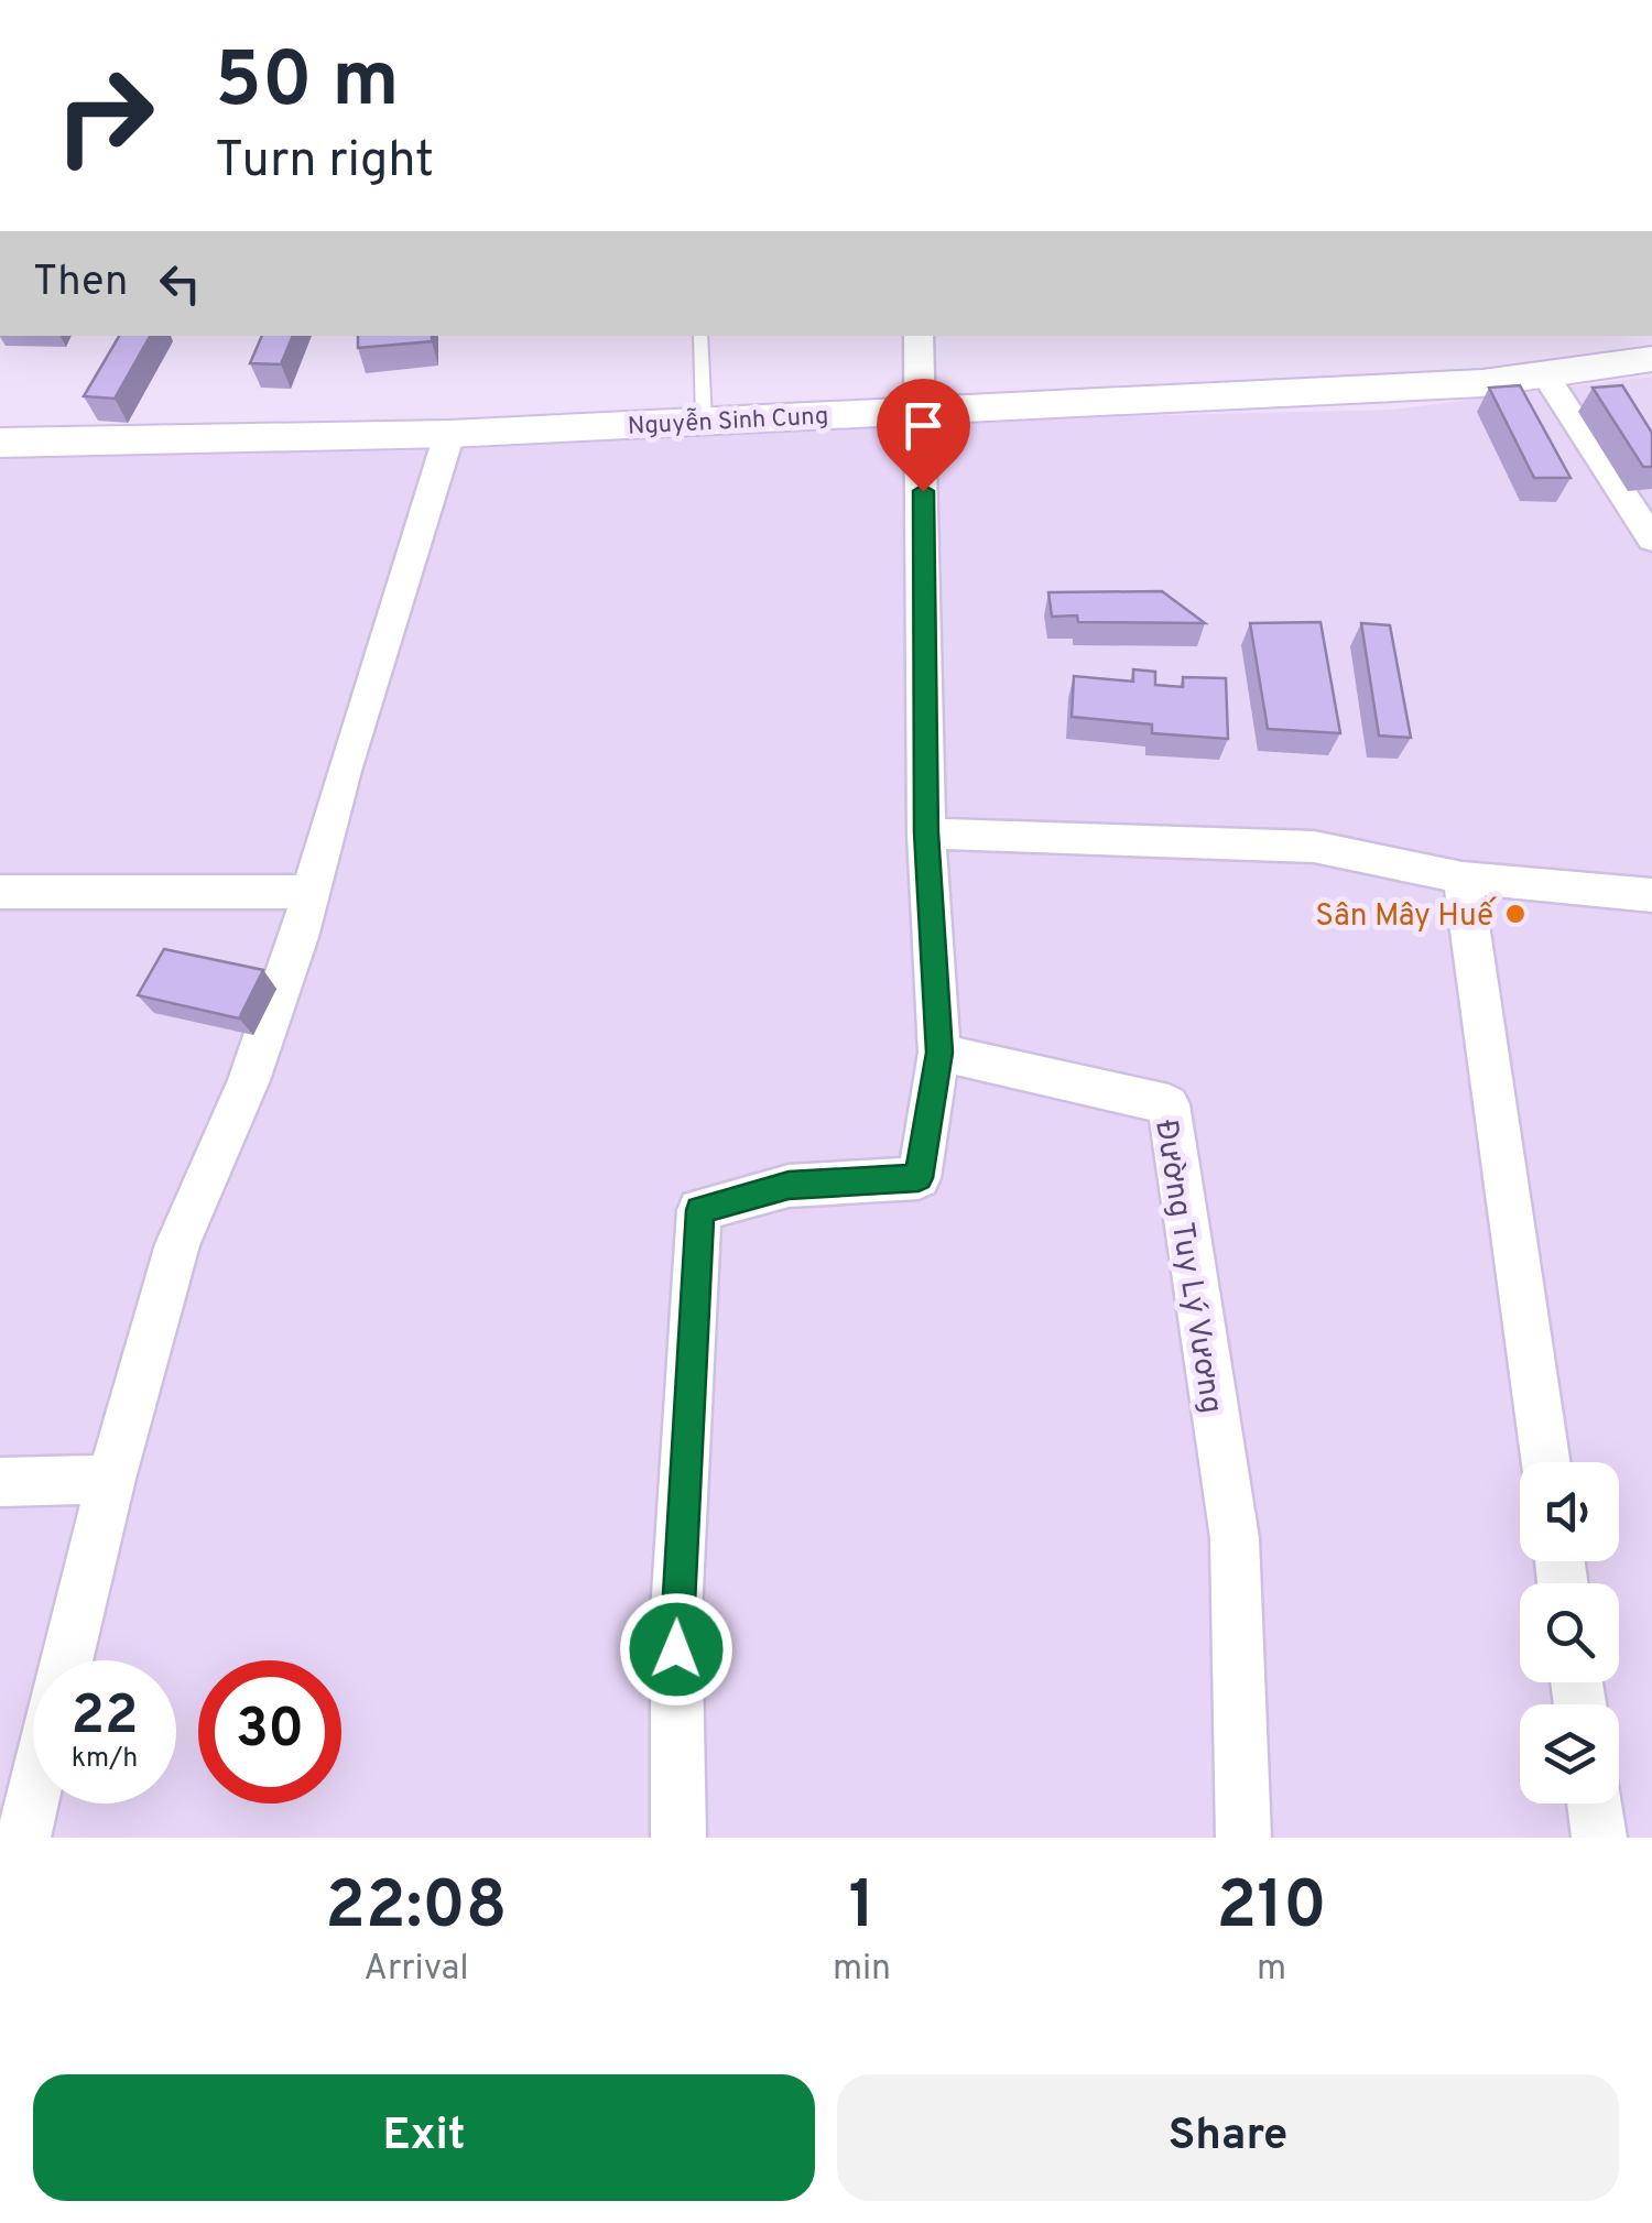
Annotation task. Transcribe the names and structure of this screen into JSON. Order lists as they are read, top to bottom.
{
  "streets": {
    "main road": ["Nguyễn Sinh Cung"],
    "street": ["Đường Tuy Lý Vương"]
  },
  "places": ["Sân Mây Huế"],
  "page": {
    "turn": ["50 m", "Turn right"],
    "then": "Then",
    "speed": "22 km/h",
    "limit": "30",
    "eta": [
      "22:08",
      "Arrival",
      "1",
      "min",
      "210",
      "m"
    ],
    "buttons": ["Exit", "Share"]
  }
}
